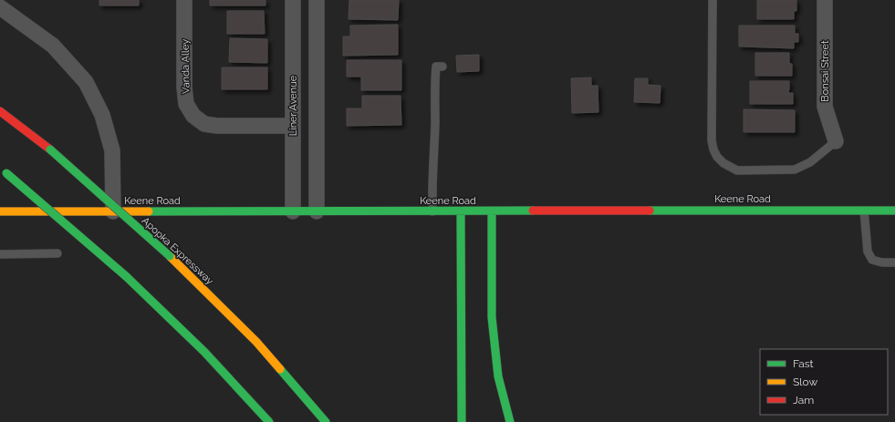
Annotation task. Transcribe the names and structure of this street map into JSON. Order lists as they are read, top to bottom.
{
  "streets": {
    "main road": ["Keene Road", "Apopka Expressway"],
    "street": ["Vanda Alley", "Bonsai Street", "Liner Avenue"]
  },
  "crossings": [
    ["Vanda Alley", "Liner Avenue"],
    ["Liner Avenue", "Keene Road"]
  ],
  "legend": ["Fast", "Slow", "Jam"]
}
